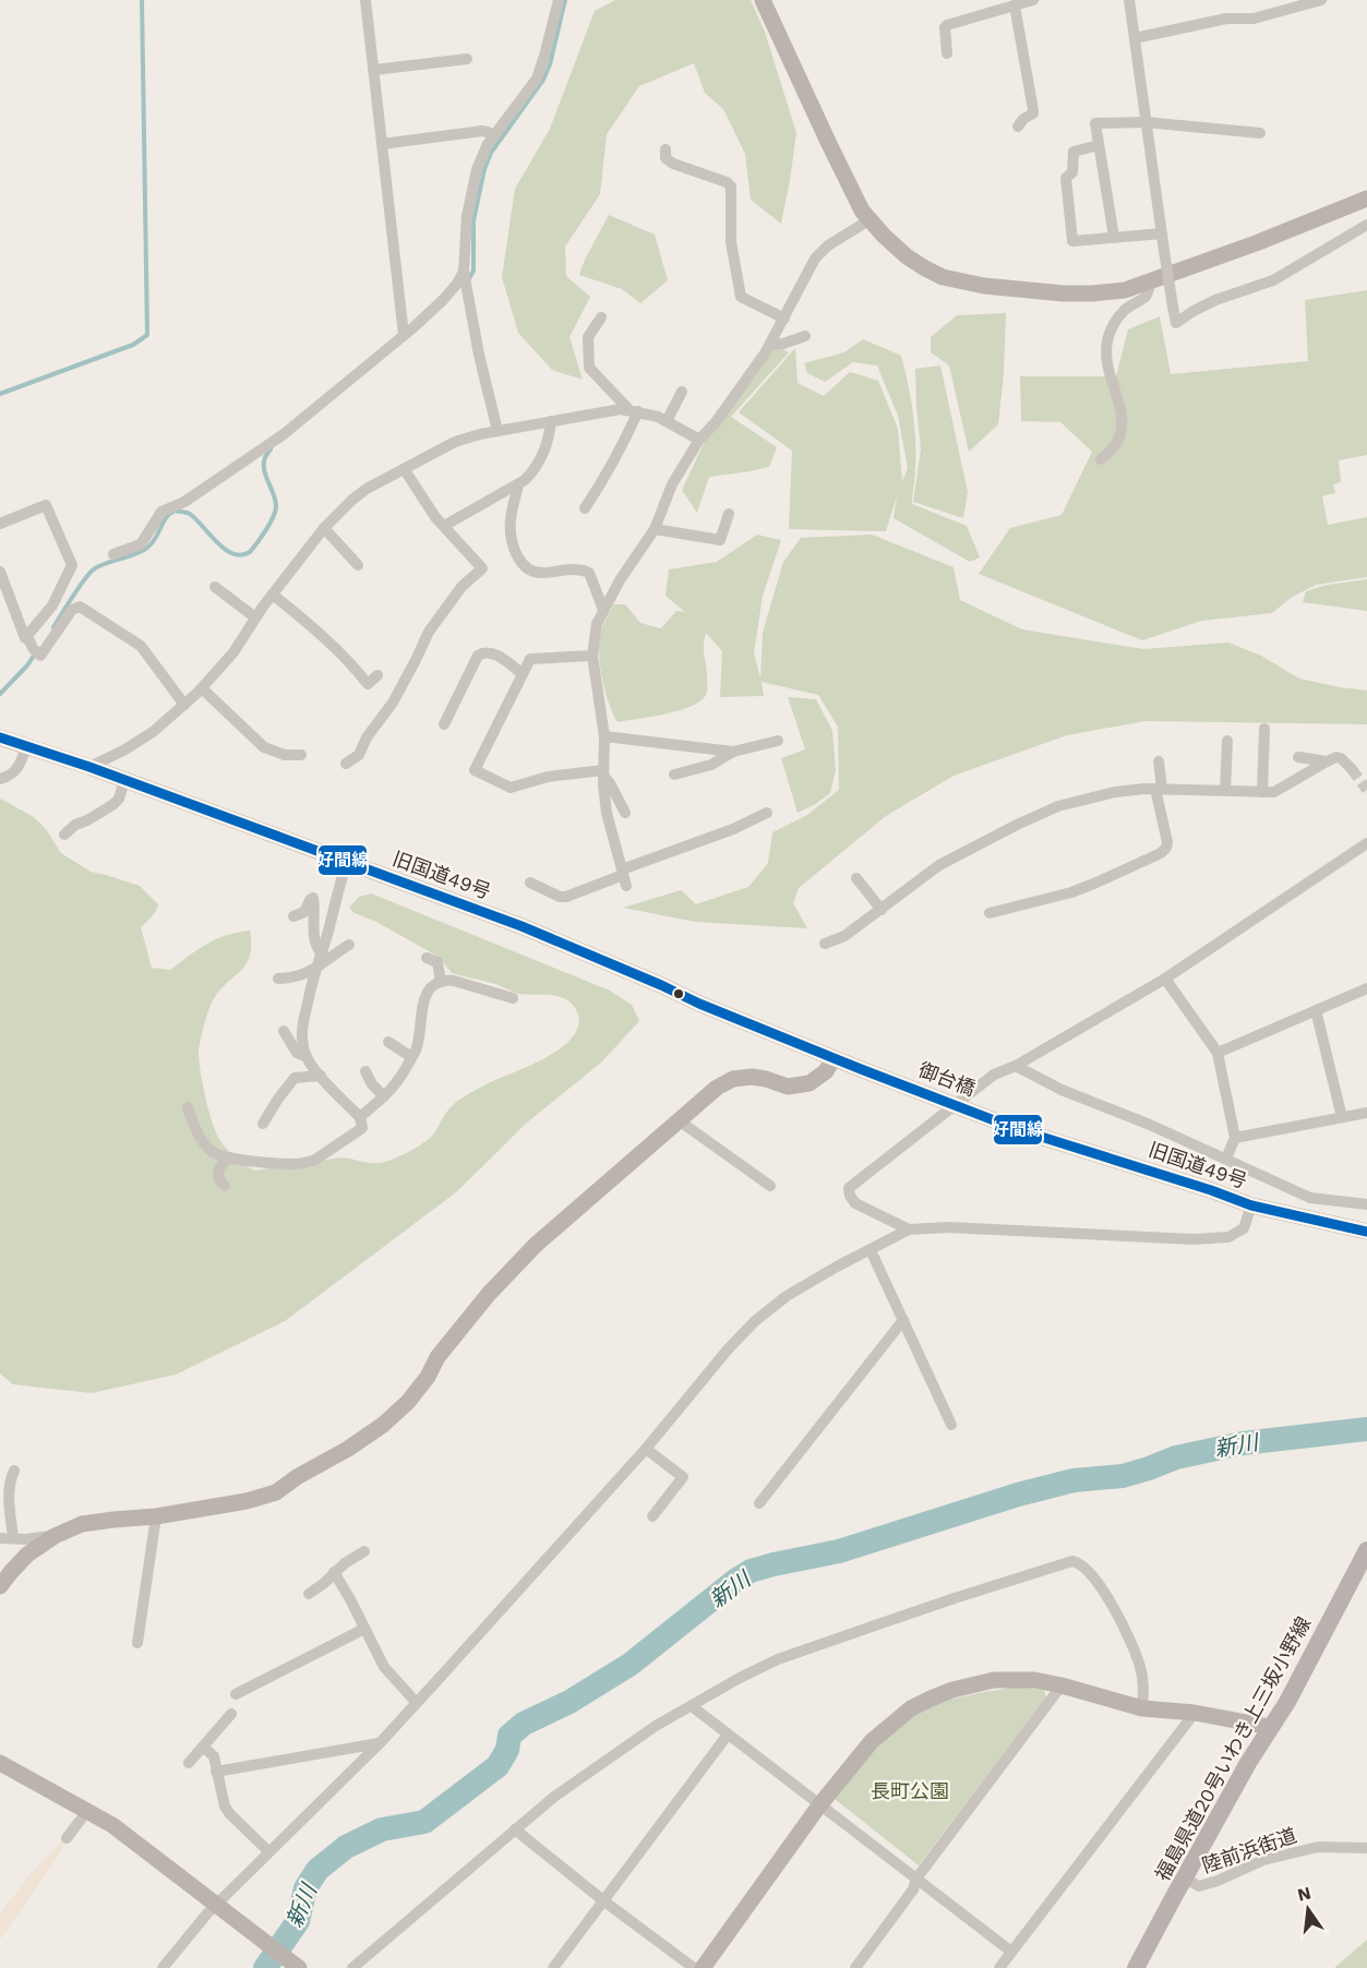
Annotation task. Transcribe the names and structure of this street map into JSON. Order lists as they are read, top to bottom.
{
  "streets": {
    "main road": ["福島県道20号いわき上三坂小野線"],
    "street": ["旧国道49号", "御台橋", "陸前浜街道"]
  },
  "crossings": [
    ["旧国道49号", "御台橋"],
    ["福島県道20号いわき上三坂小野線", "陸前浜街道"]
  ],
  "water": ["新川"],
  "parks": ["長町公園"],
  "lines": ["transit line 好間線"],
  "north": "top"
}
